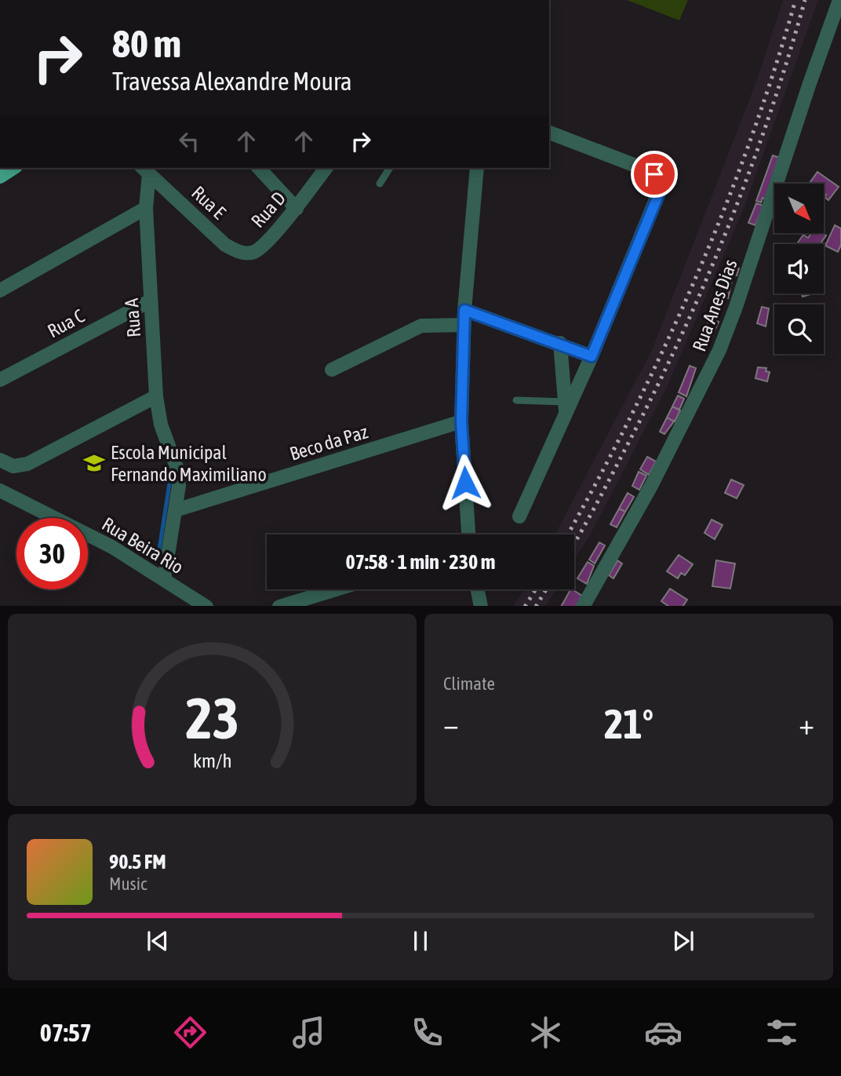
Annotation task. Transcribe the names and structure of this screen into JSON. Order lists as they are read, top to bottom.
{
  "streets": {
    "street": [
      "Rua E",
      "Rua D",
      "Rua Anes Dias",
      "Rua A",
      "Rua C",
      "Beco da Paz",
      "Rua Beira Rio"
    ]
  },
  "crossings": [
    ["Rua E", "Rua D"],
    ["Rua E", "Rua A"],
    ["Rua A", "Rua C"],
    ["Rua A", "Beco da Paz"],
    ["Rua A", "Rua Beira Rio"]
  ],
  "places": {
    "school or university": ["Escola Municipal Fernando Maximiliano"]
  },
  "north": "bottom right",
  "page": {
    "turn": ["80 m", "Travessa Alexandre Moura"],
    "limit": "30",
    "trip": "07:58 · 1 min · 230 m",
    "tile": "Climate",
    "heat": ["−", "21°", "+"],
    "song": ["90.5 FM", "Music"],
    "tabs": "07:57",
    "gauge": ["23", "km/h"]
  }
}
